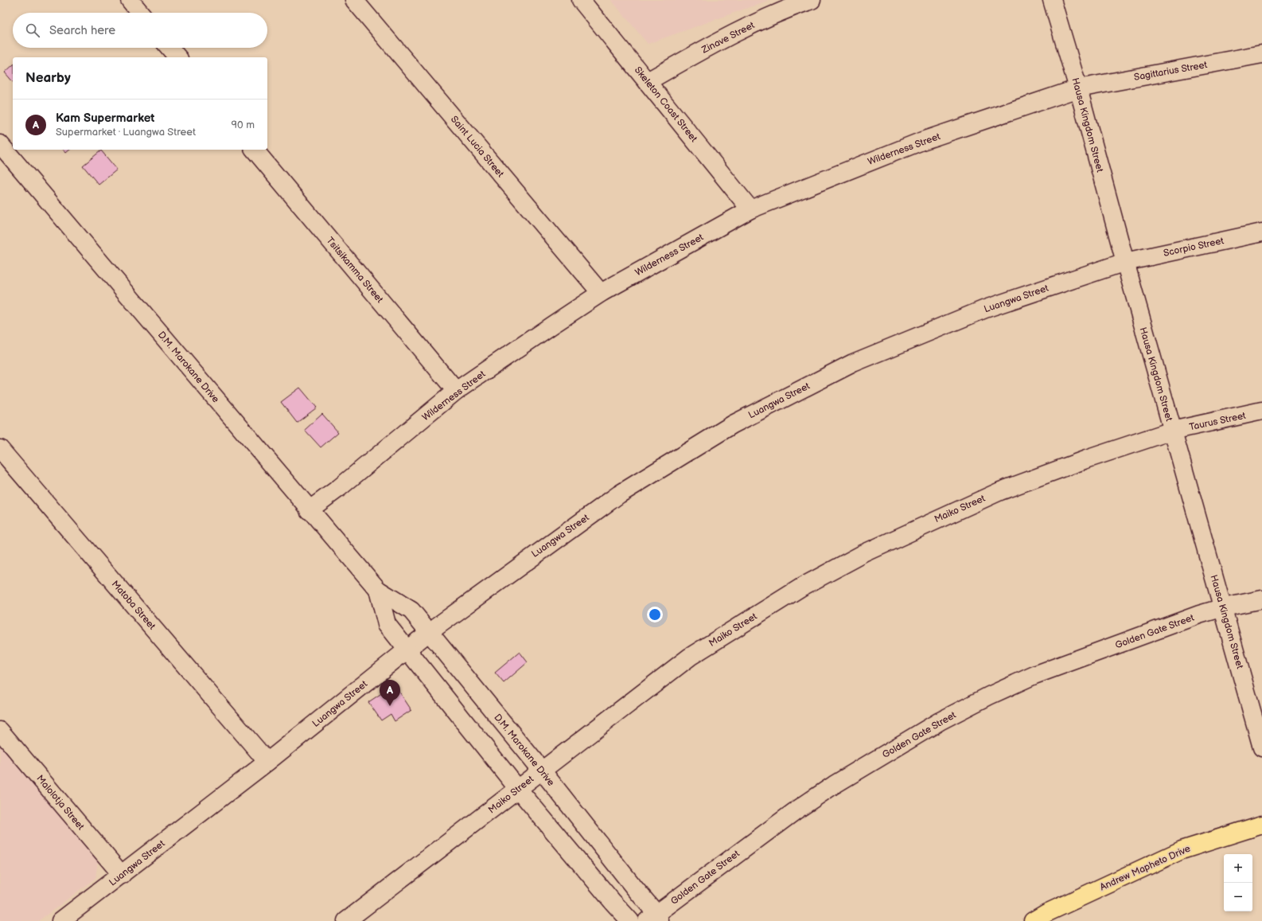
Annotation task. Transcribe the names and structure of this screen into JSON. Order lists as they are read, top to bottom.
{
  "streets": {
    "main road": ["Andrew Mapheto Drive"],
    "street": [
      "Zinave Street",
      "Sagittarius Street",
      "Skeleton Coast Street",
      "Hausa Kingdom Street",
      "Saint Lucia Street",
      "Wilderness Street",
      "Scorpio Street",
      "Tsitsikamma Street",
      "Luangwa Street",
      "D.M. Marokane Drive",
      "Taurus Street",
      "Maiko Street",
      "Matoba Street",
      "Golden Gate Street",
      "Malolotja Street"
    ]
  },
  "crossings": [
    ["Zinave Street", "Skeleton Coast Street"],
    ["Sagittarius Street", "Hausa Kingdom Street"],
    ["Sagittarius Street", "Wilderness Street"],
    ["Skeleton Coast Street", "Wilderness Street"],
    ["Hausa Kingdom Street", "Wilderness Street"],
    ["Hausa Kingdom Street", "Scorpio Street"],
    ["Hausa Kingdom Street", "Luangwa Street"],
    ["Hausa Kingdom Street", "Taurus Street"],
    ["Hausa Kingdom Street", "Maiko Street"],
    ["Hausa Kingdom Street", "Golden Gate Street"],
    ["Saint Lucia Street", "Wilderness Street"],
    ["Wilderness Street", "Tsitsikamma Street"],
    ["Wilderness Street", "D.M. Marokane Drive"],
    ["Scorpio Street", "Luangwa Street"],
    ["Luangwa Street", "D.M. Marokane Drive"],
    ["Luangwa Street", "Matoba Street"],
    ["Luangwa Street", "Malolotja Street"],
    ["D.M. Marokane Drive", "Maiko Street"],
    ["D.M. Marokane Drive", "Golden Gate Street"],
    ["Taurus Street", "Maiko Street"]
  ],
  "page": {
    "search": "Search here",
    "heading": "Nearby",
    "list": [
      {
        "mark": "A",
        "name": "Kam Supermarket",
        "note": "Supermarket · Luangwa Street",
        "value": "90 m"
      }
    ],
    "pins": "A",
    "map_buttons": ["+", "−"]
  }
}
